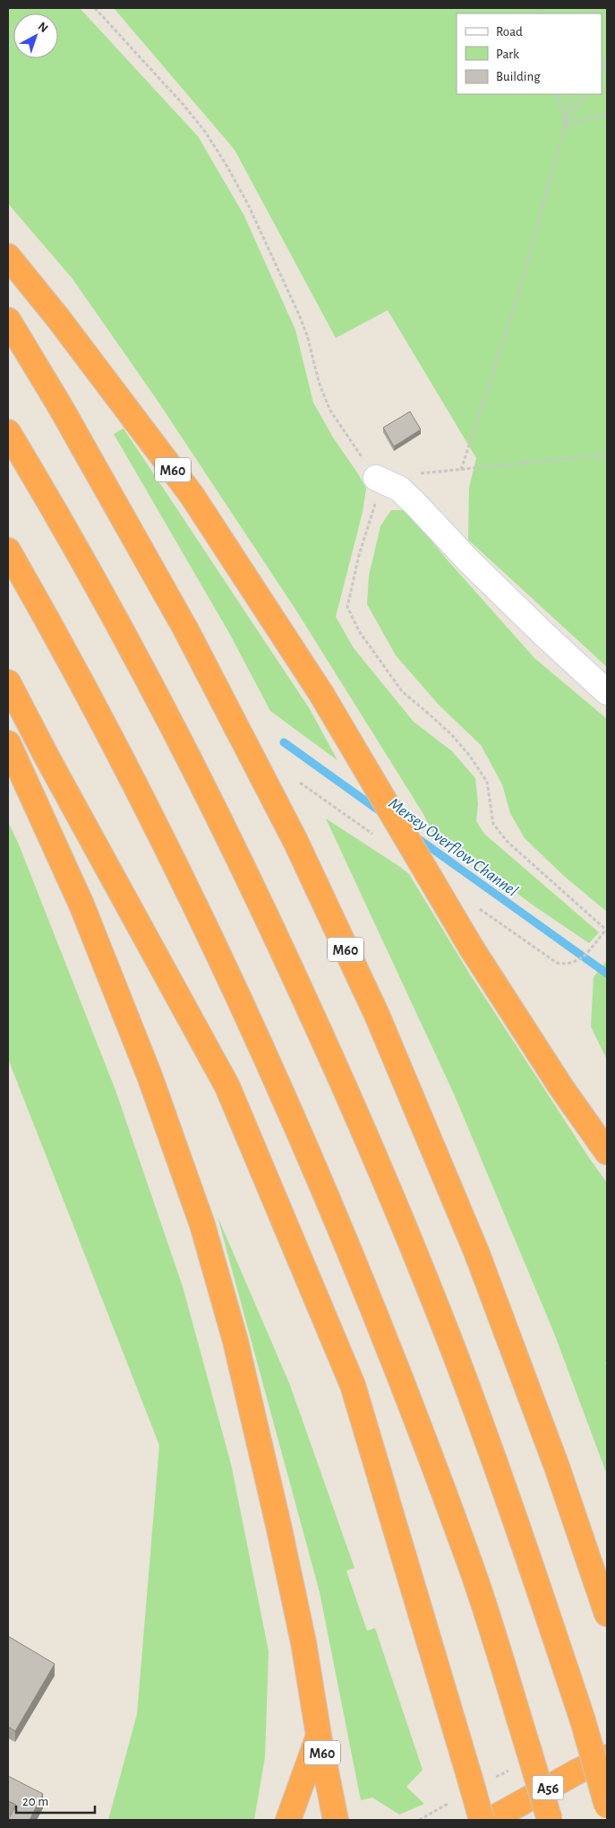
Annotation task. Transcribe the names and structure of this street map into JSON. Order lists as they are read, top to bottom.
{
  "streets": {
    "highway": ["M60", "A56"]
  },
  "water": ["Mersey Overflow Channel"],
  "legend": ["Road", "Park", "Building"],
  "scale_bar": "20 m",
  "north": "top right"
}
